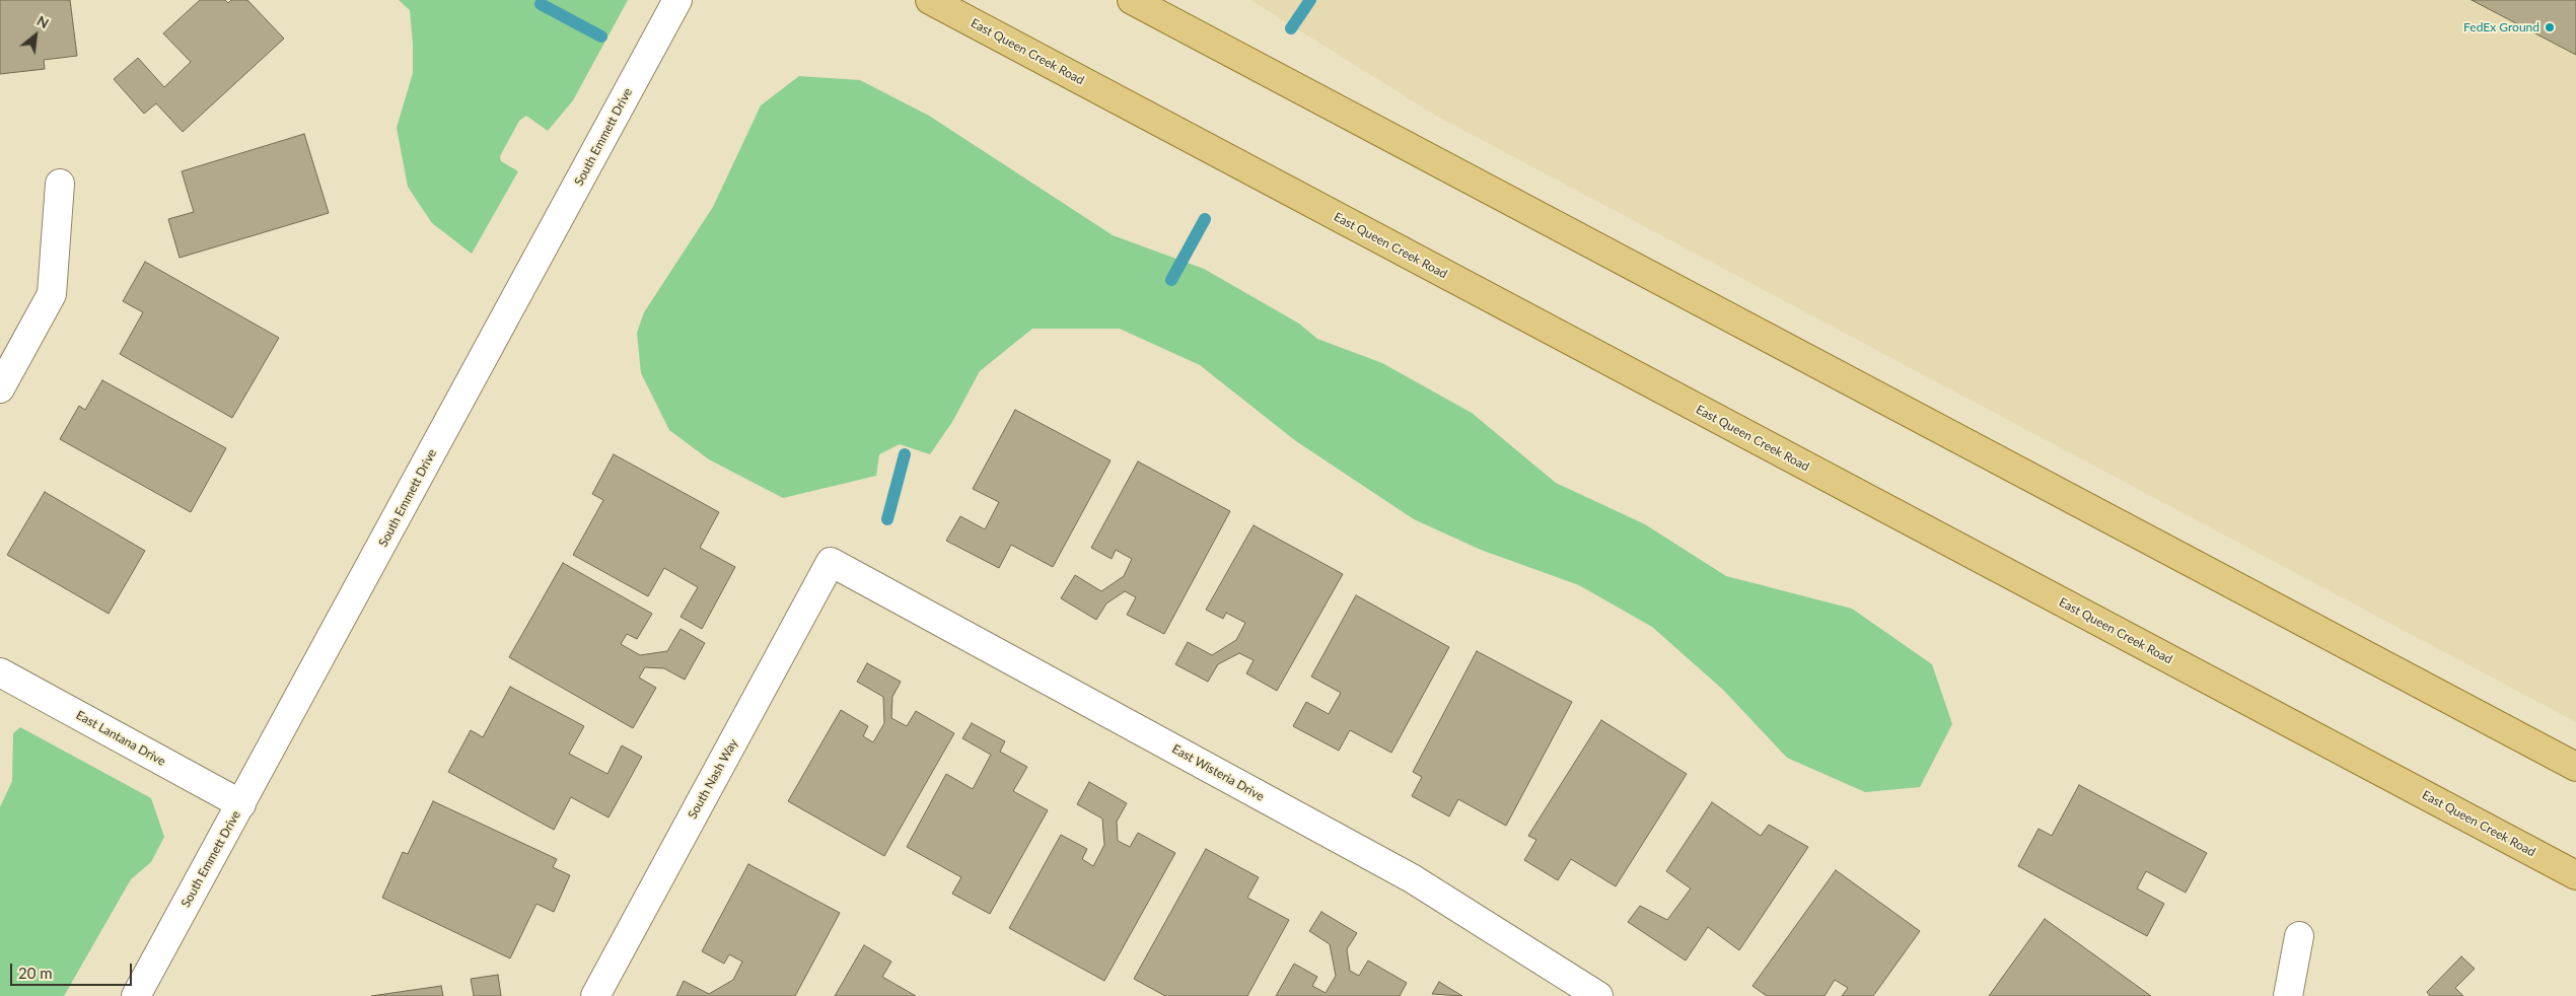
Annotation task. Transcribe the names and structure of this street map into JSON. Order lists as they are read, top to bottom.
{
  "streets": {
    "main road": ["East Queen Creek Road"],
    "street": [
      "South Emmett Drive",
      "East Lantana Drive",
      "East Wisteria Drive",
      "South Nash Way"
    ]
  },
  "crossings": [
    ["South Emmett Drive", "East Lantana Drive"],
    ["East Wisteria Drive", "South Nash Way"]
  ],
  "places": ["FedEx Ground"],
  "scale_bar": "20 m",
  "north": "top right"
}
